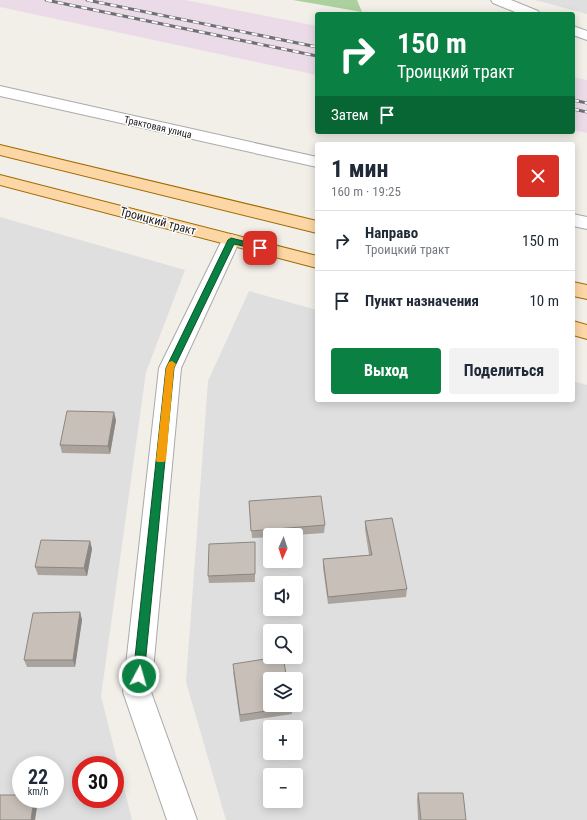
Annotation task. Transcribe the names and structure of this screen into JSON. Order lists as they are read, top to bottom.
{
  "streets": {
    "main road": ["Троицкий тракт"],
    "street": ["Трактовая улица"]
  },
  "north": "bottom",
  "page": {
    "turn": ["150 m", "Троицкий тракт"],
    "then": "Затем",
    "heading": ["1 мин", "160 m · 19:25"],
    "list": [
      {
        "name": "Направо",
        "note": "Троицкий тракт",
        "value": "150 m"
      },
      {
        "name": "Пункт назначения",
        "value": "10 m"
      }
    ],
    "buttons": ["Выход", "Поделиться"],
    "map_buttons": ["+", "−"],
    "speed": "22 km/h",
    "limit": "30"
  }
}
